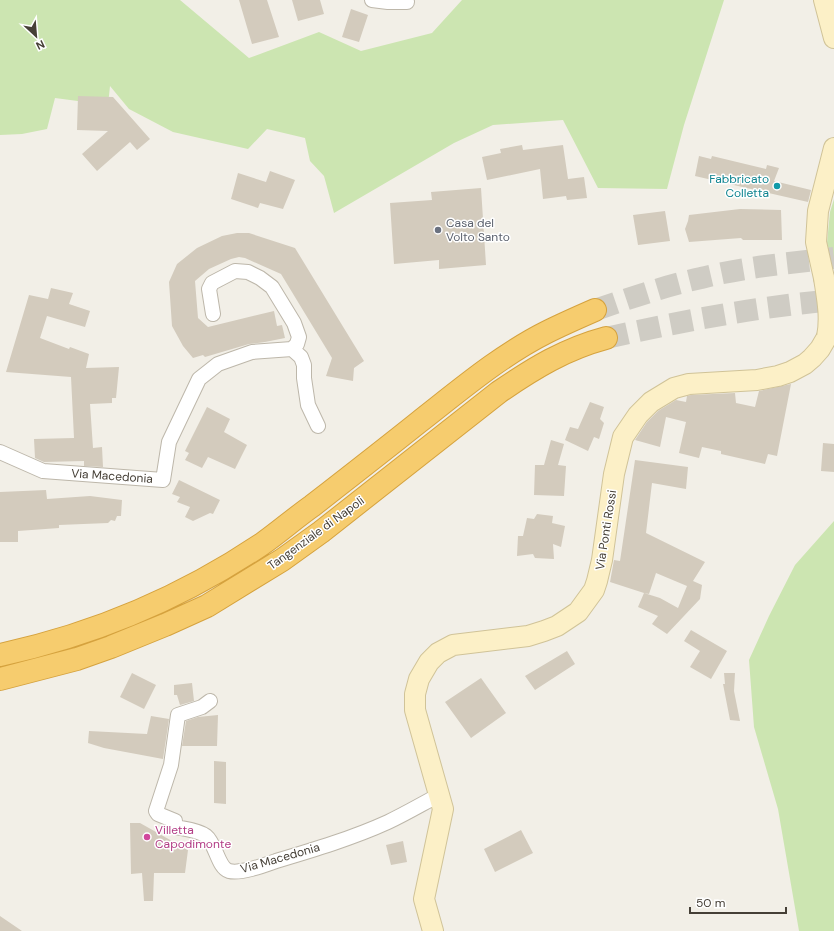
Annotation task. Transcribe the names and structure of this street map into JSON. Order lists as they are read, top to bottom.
{
  "streets": {
    "highway": ["Tangenziale di Napoli"],
    "street": ["Via Macedonia", "Via Ponti Rossi"]
  },
  "crossings": [
    ["Via Macedonia", "Via Ponti Rossi"]
  ],
  "places": ["Fabbricato Colletta", "Casa del Volto Santo", "Villetta Capodimonte"],
  "scale_bar": "50 m",
  "north": "bottom right"
}
